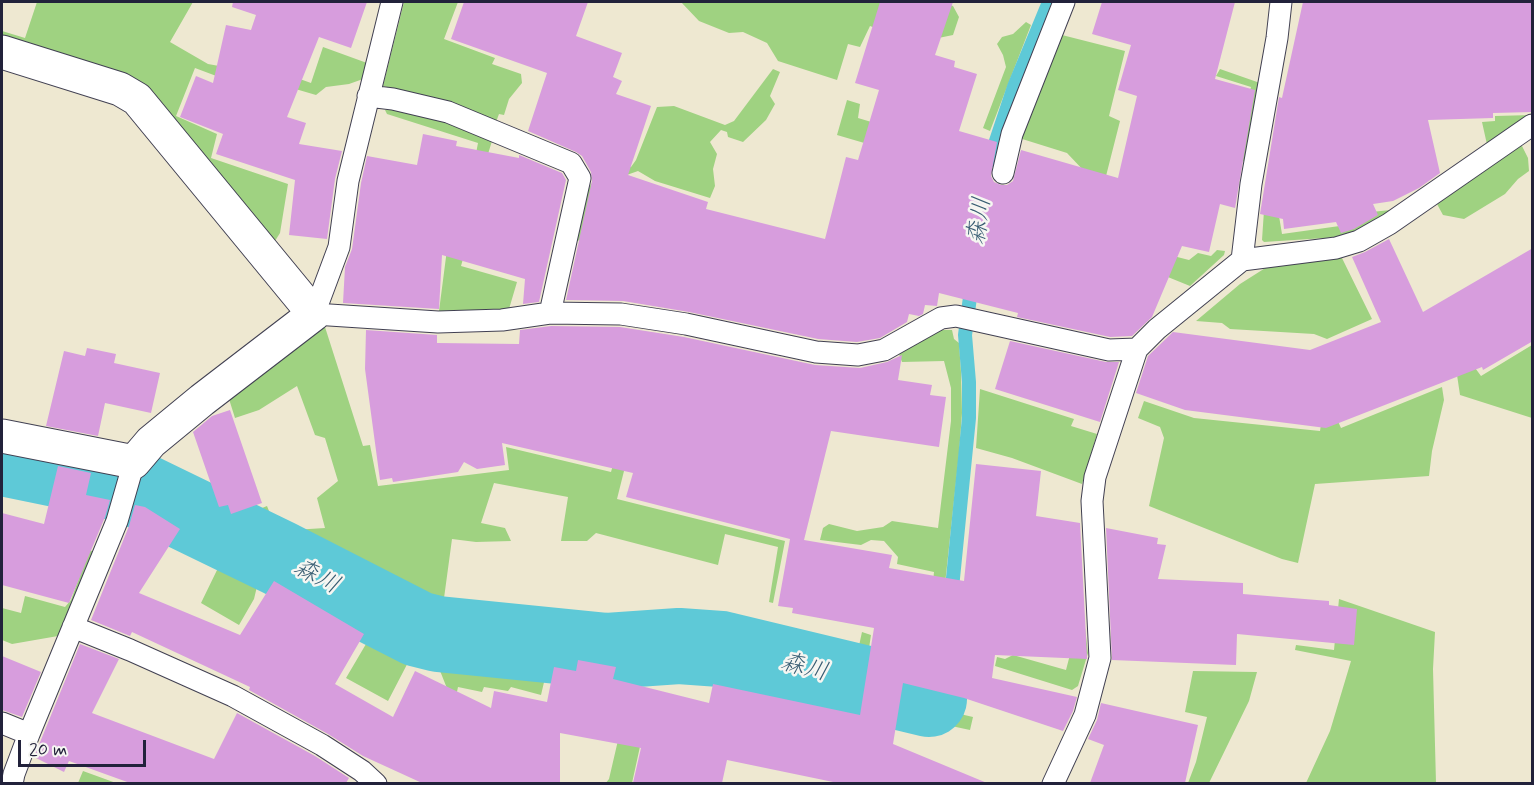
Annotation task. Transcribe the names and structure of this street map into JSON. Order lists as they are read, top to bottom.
{
  "water": ["森川"],
  "scale_bar": "20 m"
}
